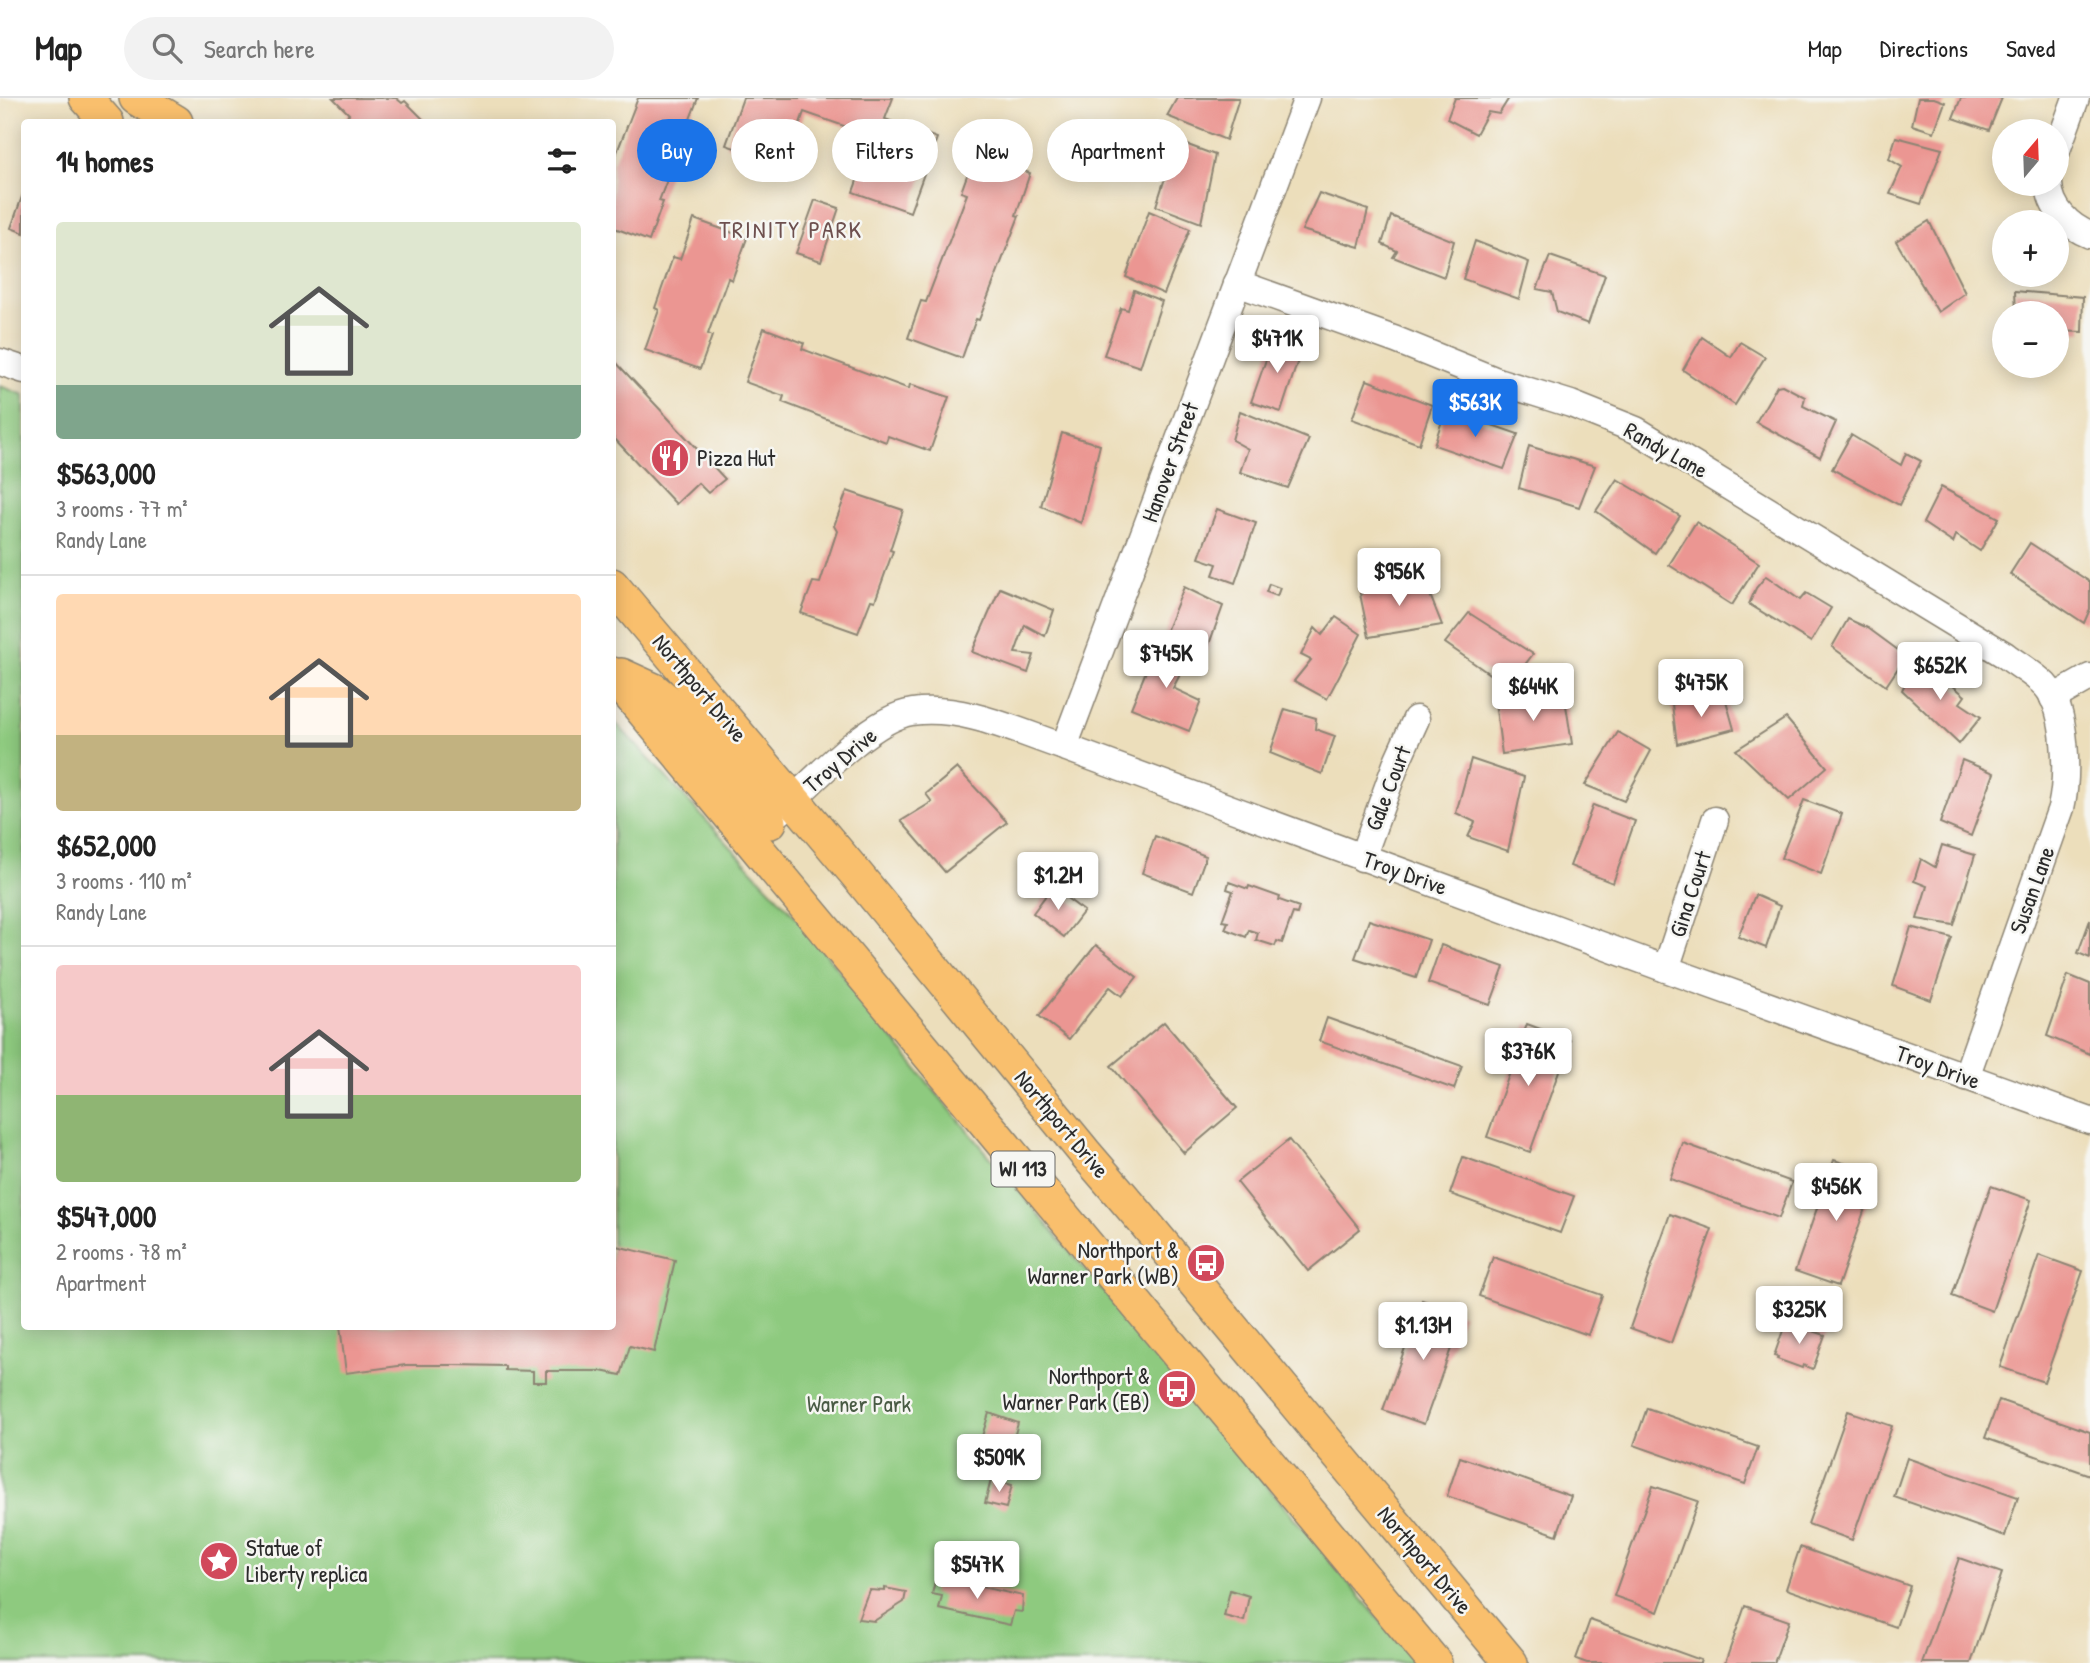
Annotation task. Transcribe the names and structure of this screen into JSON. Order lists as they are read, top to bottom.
{
  "streets": {
    "main road": ["Northport Drive", "WI 113"],
    "street": [
      "Randy Lane",
      "Hanover Street",
      "Troy Drive",
      "Gale Court",
      "Susan Lane",
      "Gina Court"
    ]
  },
  "crossings": [
    ["Randy Lane", "Hanover Street"],
    ["Randy Lane", "Susan Lane"],
    ["Hanover Street", "Troy Drive"],
    ["Northport Drive", "Troy Drive"],
    ["Troy Drive", "Gale Court"],
    ["Troy Drive", "Susan Lane"],
    ["Troy Drive", "Gina Court"]
  ],
  "districts": ["TRINITY PARK"],
  "parks": ["Warner Park"],
  "places": {
    "restaurant": ["Pizza Hut"],
    "bus stop": ["Northport & Warner Park (WB)", "Northport & Warner Park (EB)"],
    "place": ["Statue of Liberty replica"]
  },
  "north": "top",
  "page": {
    "header": "Map",
    "search": "Search here",
    "nav": ["Map", "Directions", "Saved"],
    "map_buttons": ["+", "−"],
    "chip": [
      "Buy",
      "Rent",
      "Filters",
      "New",
      "Apartment"
    ],
    "heading": "14 homes",
    "list": [
      {
        "name": "$563,000",
        "note": "3 rooms · 77 m² · Randy Lane"
      },
      {
        "name": "$652,000",
        "note": "3 rooms · 110 m² · Randy Lane"
      },
      {
        "name": "$547,000",
        "note": "2 rooms · 78 m² · Apartment"
      }
    ],
    "price": [
      "$471K",
      "$563K",
      "$956K",
      "$745K",
      "$652K",
      "$475K",
      "$644K",
      "$1.2M",
      "$376K",
      "$456K",
      "$325K",
      "$1.13M",
      "$509K",
      "$547K"
    ]
  }
}
